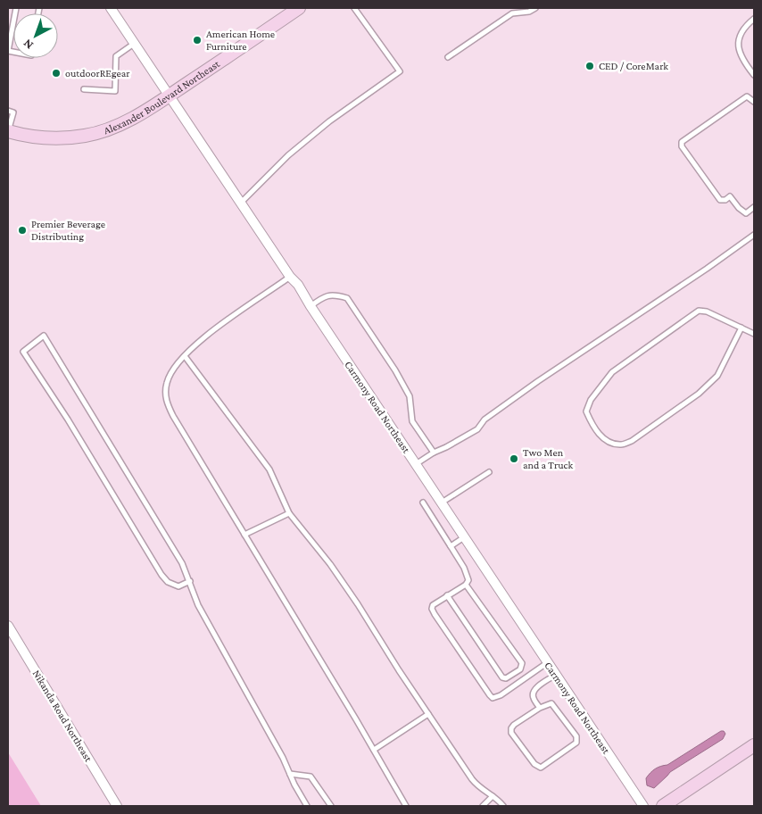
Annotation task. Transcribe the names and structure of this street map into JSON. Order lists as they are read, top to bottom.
{
  "streets": {
    "street": ["Alexander Boulevard Northeast", "Carmony Road Northeast", "Nikanda Road Northeast"]
  },
  "crossings": [
    ["Alexander Boulevard Northeast", "Carmony Road Northeast"]
  ],
  "places": [
    "American Home Furniture",
    "CED / CoreMark",
    "outdoorREgear",
    "Premier Beverage Distributing",
    "Two Men and a Truck"
  ],
  "north": "bottom left"
}
